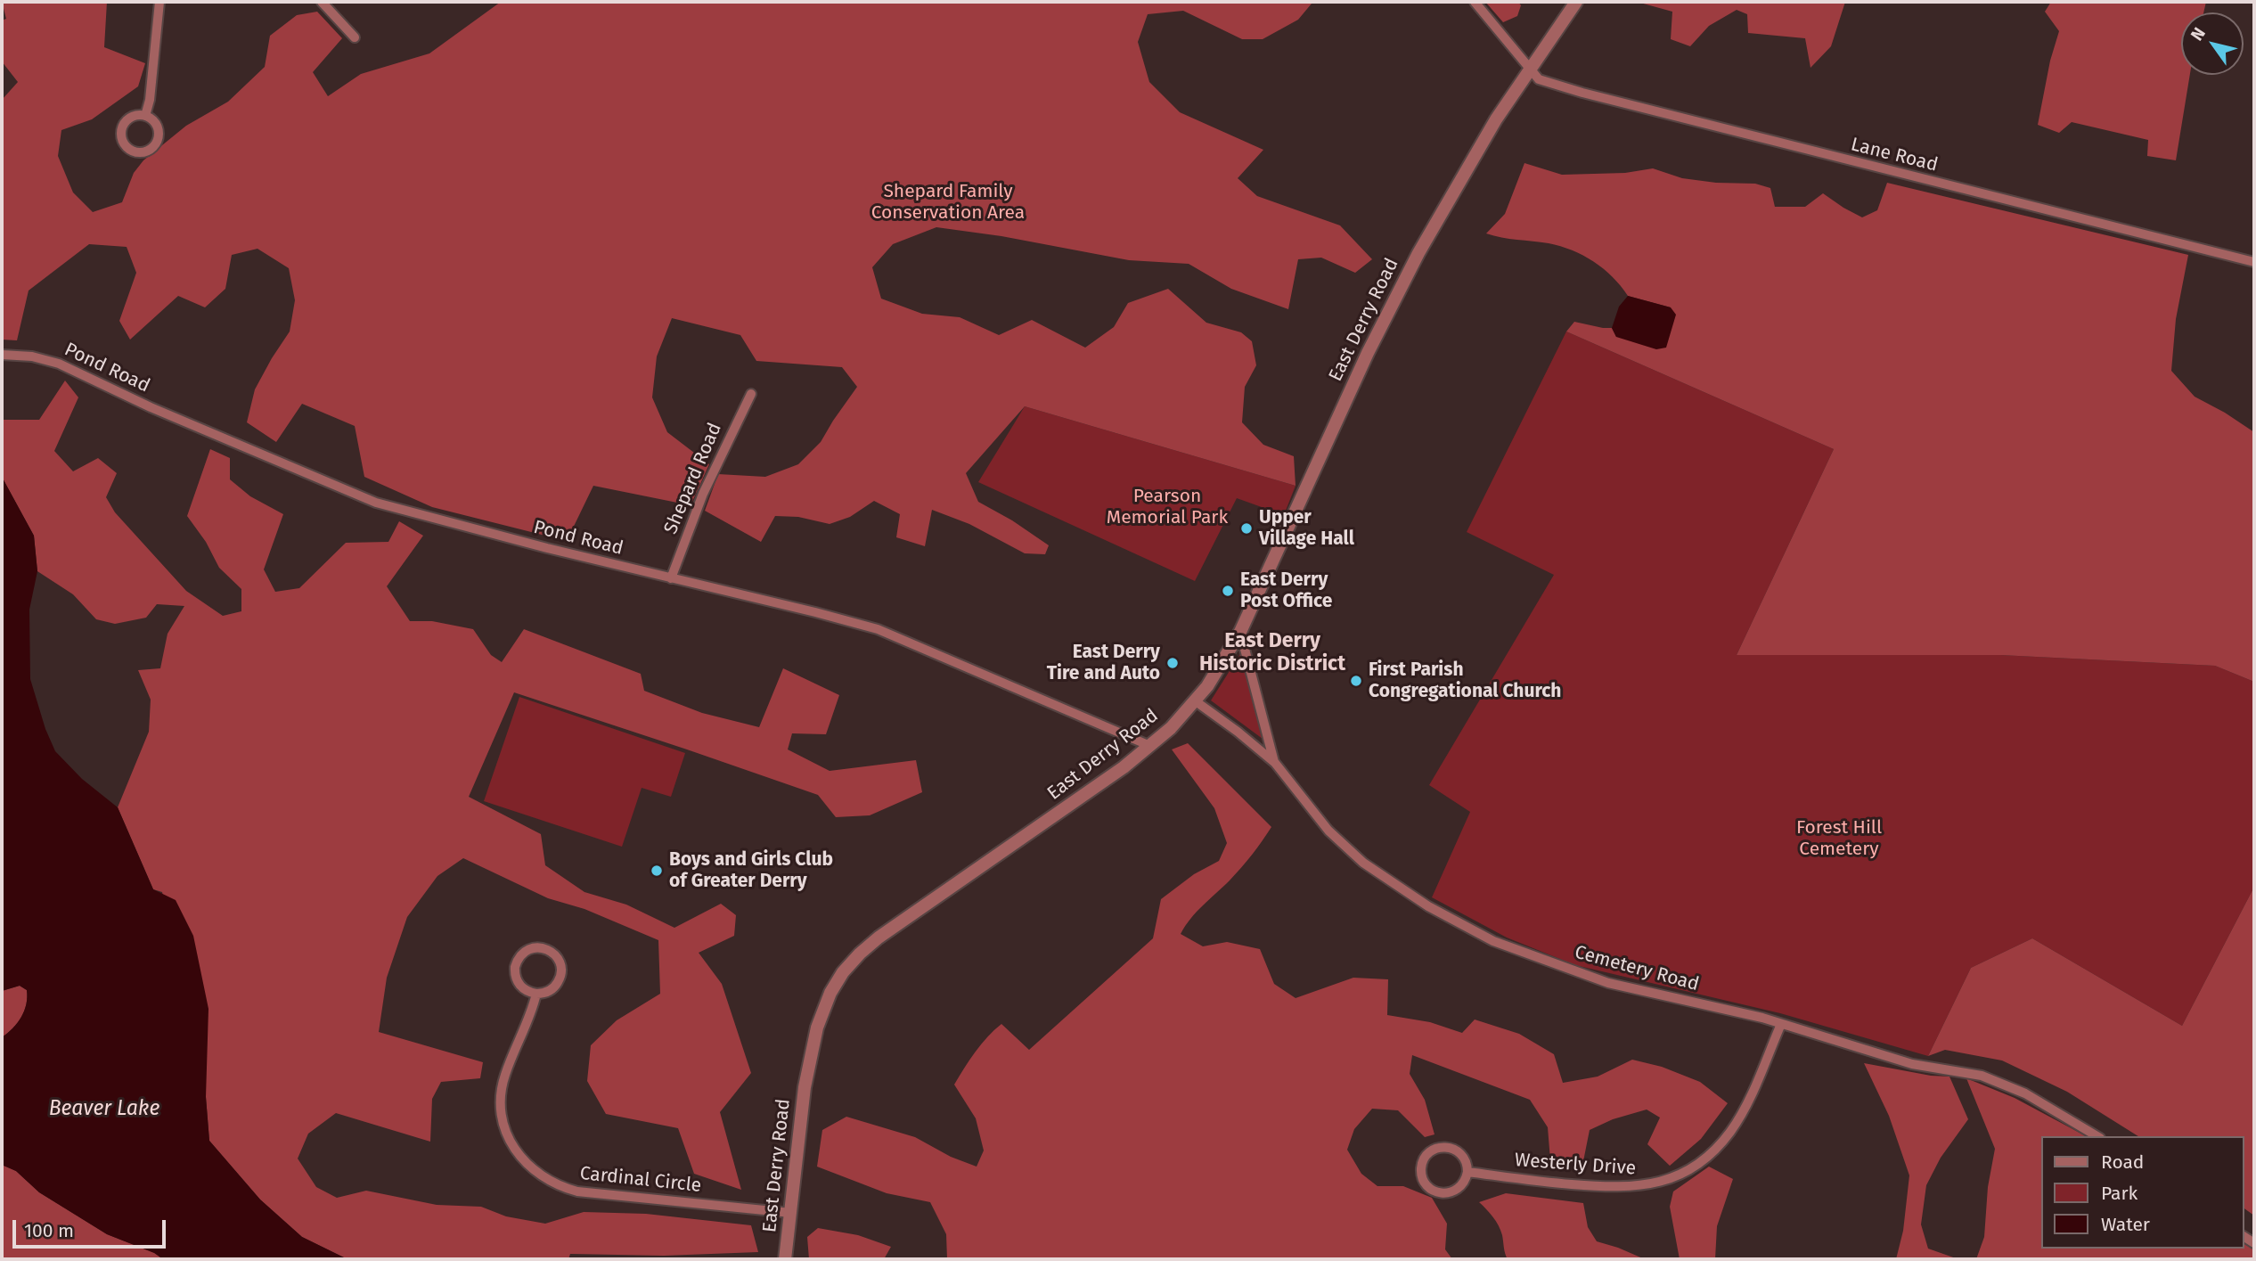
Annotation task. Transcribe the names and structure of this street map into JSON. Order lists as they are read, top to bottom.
{
  "streets": {
    "street": [
      "Lane Road",
      "East Derry Road",
      "Pond Road",
      "Shepard Road",
      "Cemetery Road",
      "Westerly Drive",
      "Cardinal Circle"
    ]
  },
  "crossings": [
    ["Lane Road", "East Derry Road"],
    ["East Derry Road", "Pond Road"],
    ["East Derry Road", "Cemetery Road"],
    ["East Derry Road", "Cardinal Circle"],
    ["Pond Road", "Shepard Road"],
    ["Cemetery Road", "Westerly Drive"]
  ],
  "districts": ["East Derry Historic District"],
  "water": ["Beaver Lake"],
  "parks": ["Shepard Family Conservation Area", "Pearson Memorial Park", "Forest Hill Cemetery"],
  "places": [
    "Upper Village Hall",
    "East Derry Post Office",
    "East Derry Tire and Auto",
    "First Parish Congregational Church",
    "Boys and Girls Club of Greater Derry"
  ],
  "legend": ["Road", "Park", "Water"],
  "scale_bar": "100 m",
  "north": "top left"
}
